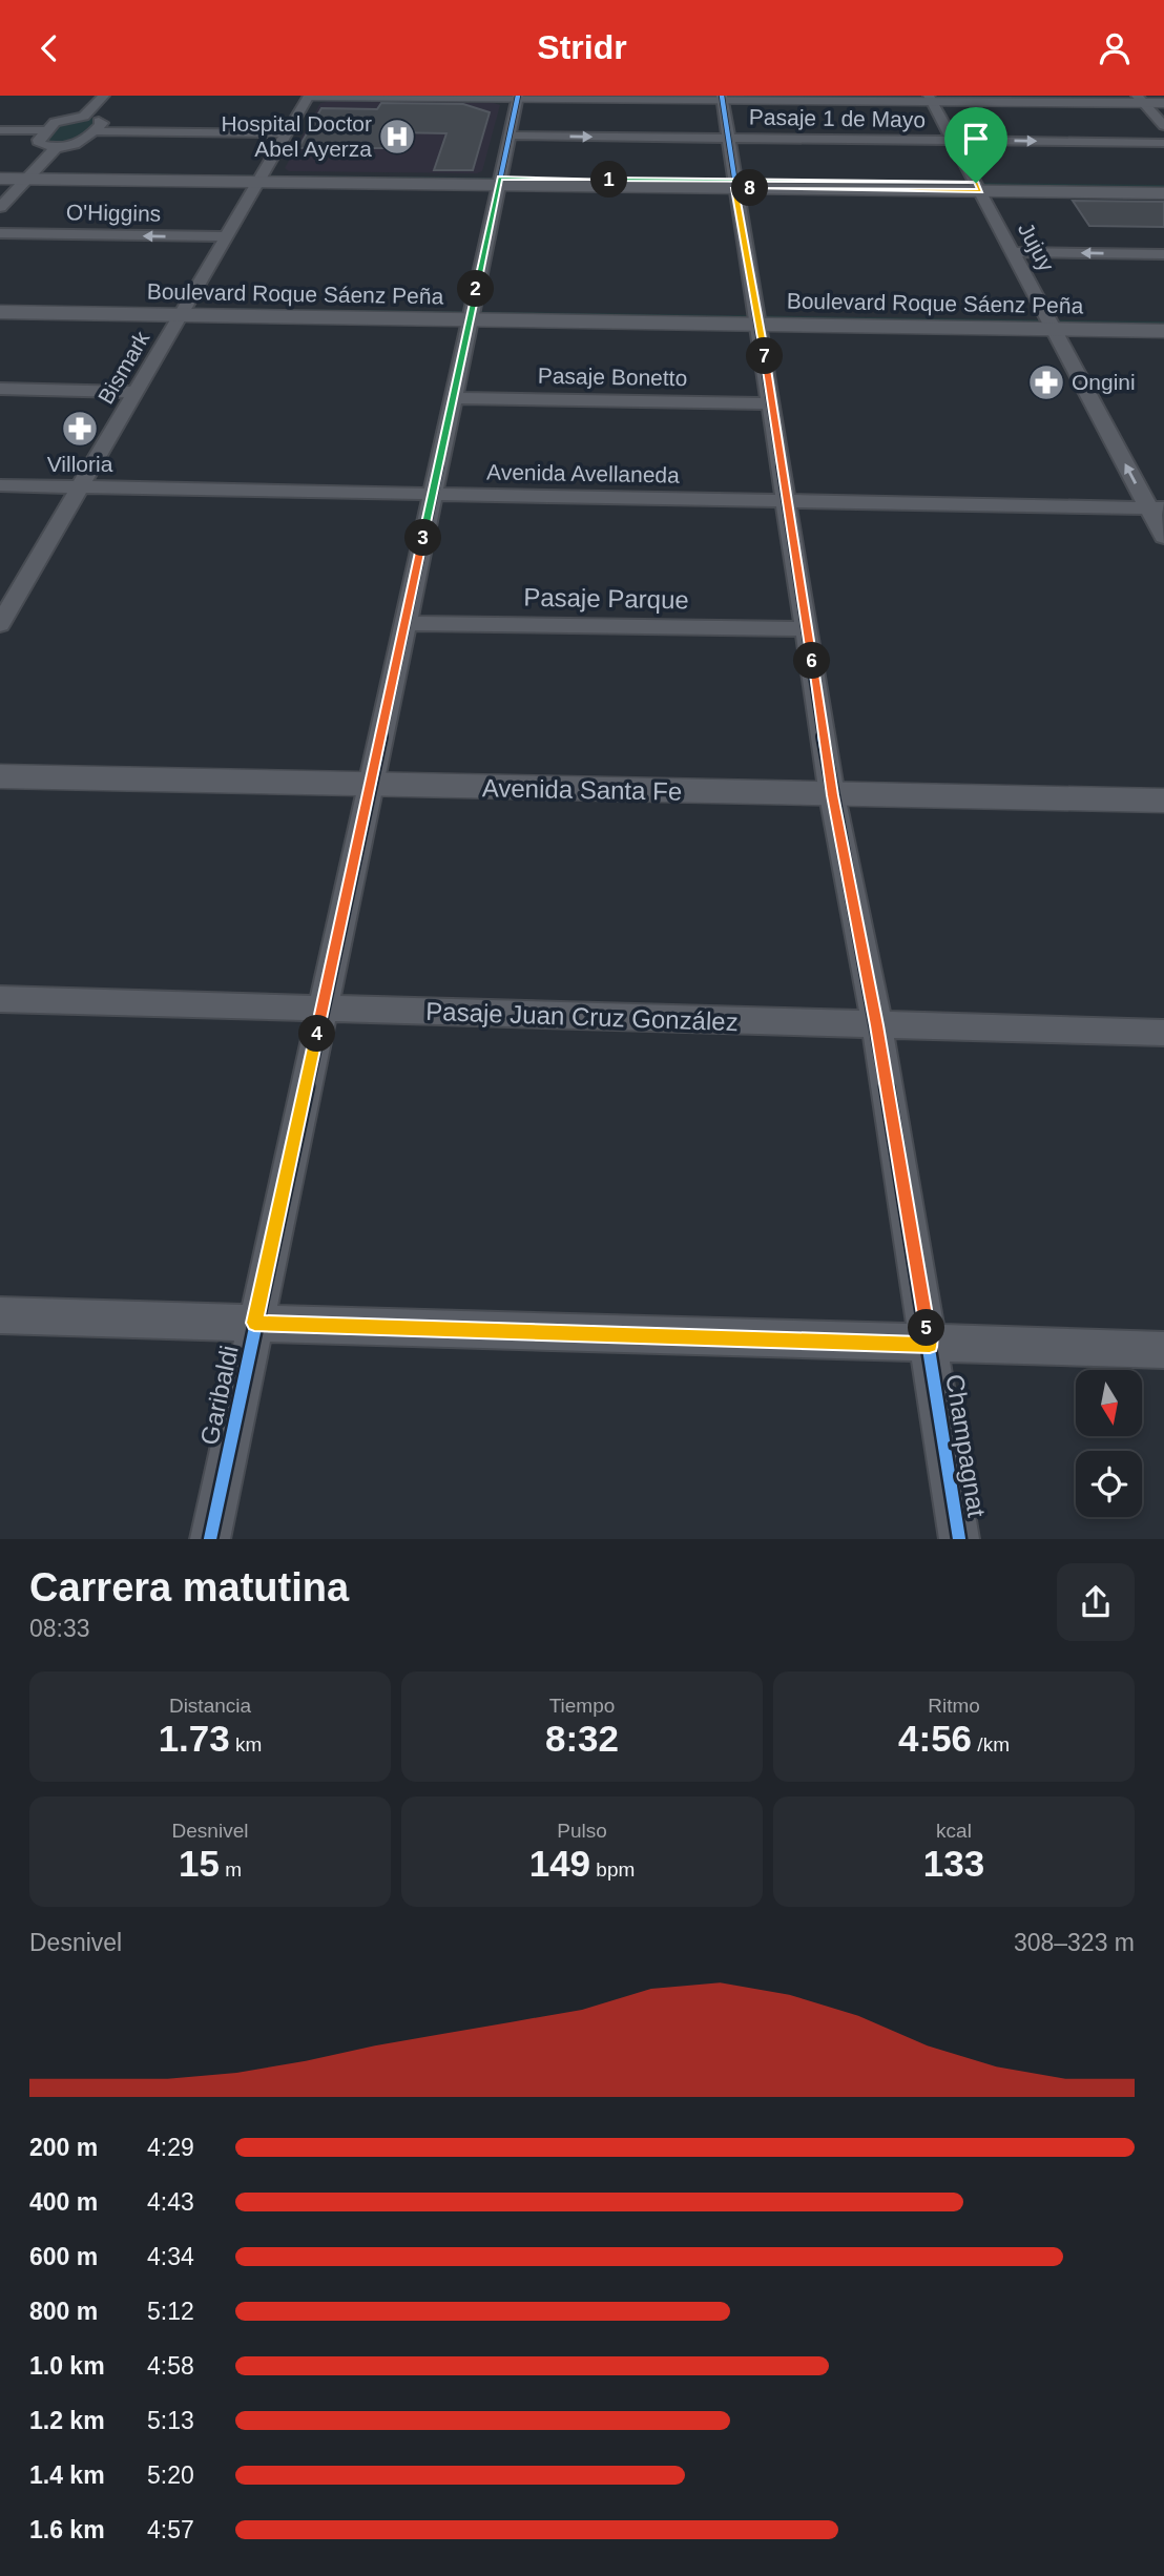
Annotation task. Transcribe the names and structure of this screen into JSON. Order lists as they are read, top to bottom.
{
  "streets": {
    "street": [
      "Pasaje 1 de Mayo",
      "O'Higgins",
      "Jujuy",
      "Boulevard Roque Sáenz Peña",
      "Bismark",
      "Pasaje Bonetto",
      "Avenida Avellaneda",
      "Pasaje Parque",
      "Avenida Santa Fe",
      "Pasaje Juan Cruz González",
      "Garibaldi",
      "Champagnat"
    ]
  },
  "crossings": [
    ["Pasaje 1 de Mayo", "Jujuy"],
    ["Pasaje 1 de Mayo", "Garibaldi"],
    ["Pasaje 1 de Mayo", "Champagnat"],
    ["O'Higgins", "Bismark"],
    ["Jujuy", "Boulevard Roque Sáenz Peña"],
    ["Jujuy", "Avenida Avellaneda"],
    ["Boulevard Roque Sáenz Peña", "Bismark"],
    ["Boulevard Roque Sáenz Peña", "Garibaldi"],
    ["Boulevard Roque Sáenz Peña", "Champagnat"],
    ["Bismark", "Avenida Avellaneda"],
    ["Pasaje Bonetto", "Garibaldi"],
    ["Pasaje Bonetto", "Champagnat"],
    ["Avenida Avellaneda", "Garibaldi"],
    ["Avenida Avellaneda", "Champagnat"],
    ["Pasaje Parque", "Garibaldi"],
    ["Pasaje Parque", "Champagnat"],
    ["Avenida Santa Fe", "Garibaldi"],
    ["Avenida Santa Fe", "Champagnat"],
    ["Pasaje Juan Cruz González", "Garibaldi"],
    ["Pasaje Juan Cruz González", "Champagnat"]
  ],
  "one_way": ["Jujuy"],
  "places": {
    "hospital": ["Hospital Doctor Abel Ayerza"],
    "pharmacy": ["Ongini", "Villoria"]
  },
  "north": "bottom",
  "page": {
    "header": "Stridr",
    "pins": [
      "1",
      "8",
      "2",
      "7",
      "3",
      "6",
      "4",
      "5"
    ],
    "heading": ["Carrera matutina", "08:33"],
    "stats": [
      ["Distancia", "1.73 km"],
      ["Tiempo", "8:32"],
      ["Ritmo", "4:56 /km"],
      ["Desnivel", "15 m"],
      ["Pulso", "149 bpm"],
      ["kcal", "133"]
    ],
    "chart": ["Desnivel", "308–323 m"],
    "list": [
      {
        "name": "200 m",
        "note": "4:29"
      },
      {
        "name": "400 m",
        "note": "4:43"
      },
      {
        "name": "600 m",
        "note": "4:34"
      },
      {
        "name": "800 m",
        "note": "5:12"
      },
      {
        "name": "1.0 km",
        "note": "4:58"
      },
      {
        "name": "1.2 km",
        "note": "5:13"
      },
      {
        "name": "1.4 km",
        "note": "5:20"
      },
      {
        "name": "1.6 km",
        "note": "4:57"
      }
    ]
  }
}
